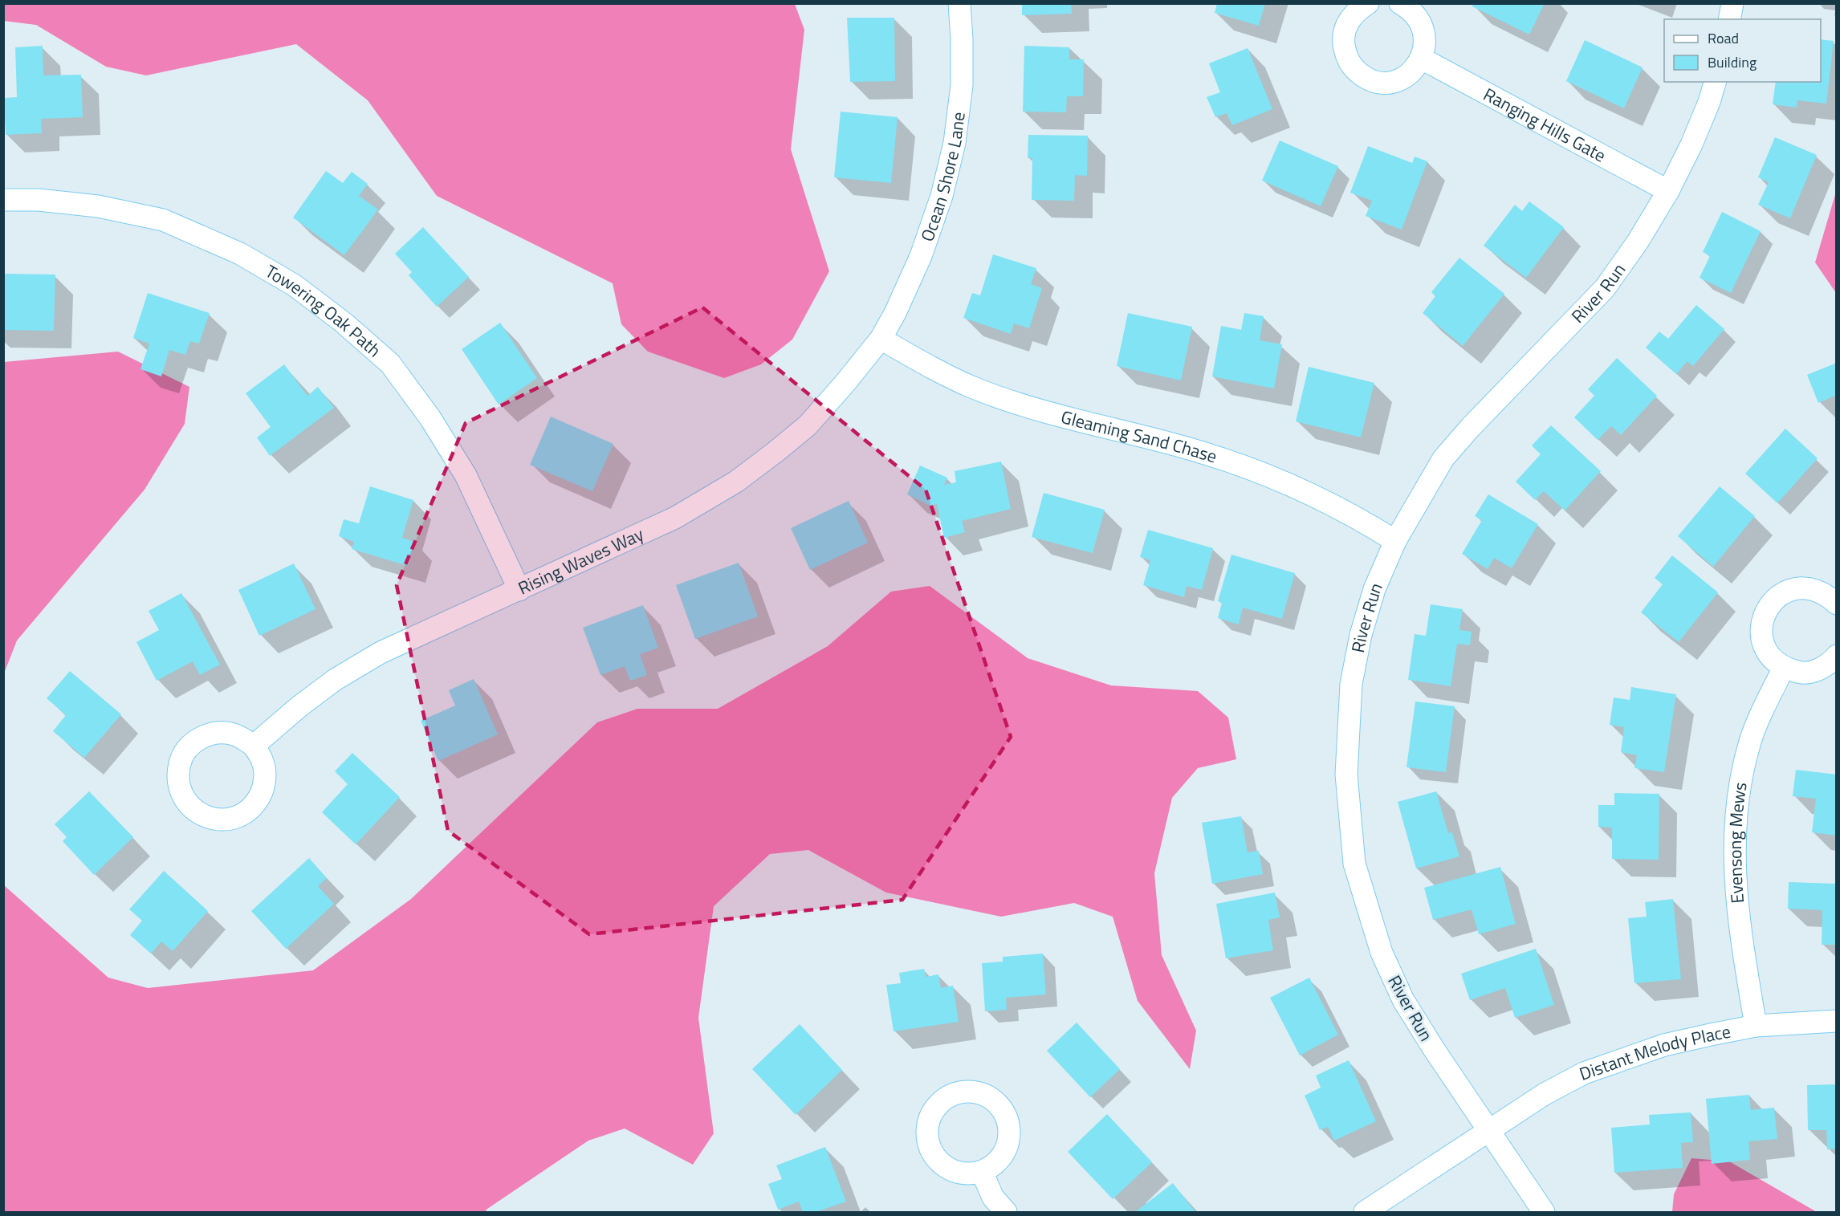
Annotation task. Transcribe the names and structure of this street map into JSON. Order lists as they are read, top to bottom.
{
  "streets": {
    "street": [
      "Ranging Hills Gate",
      "Ocean Shore Lane",
      "River Run",
      "Towering Oak Path",
      "Gleaming Sand Chase",
      "Rising Waves Way",
      "Evensong Mews",
      "Distant Melody Place"
    ]
  },
  "crossings": [
    ["Ranging Hills Gate", "River Run"],
    ["Ocean Shore Lane", "Gleaming Sand Chase"],
    ["Ocean Shore Lane", "Rising Waves Way"],
    ["River Run", "Gleaming Sand Chase"],
    ["River Run", "Distant Melody Place"],
    ["Towering Oak Path", "Rising Waves Way"],
    ["Gleaming Sand Chase", "Rising Waves Way"],
    ["Evensong Mews", "Distant Melody Place"]
  ],
  "legend": ["Road", "Building"]
}
